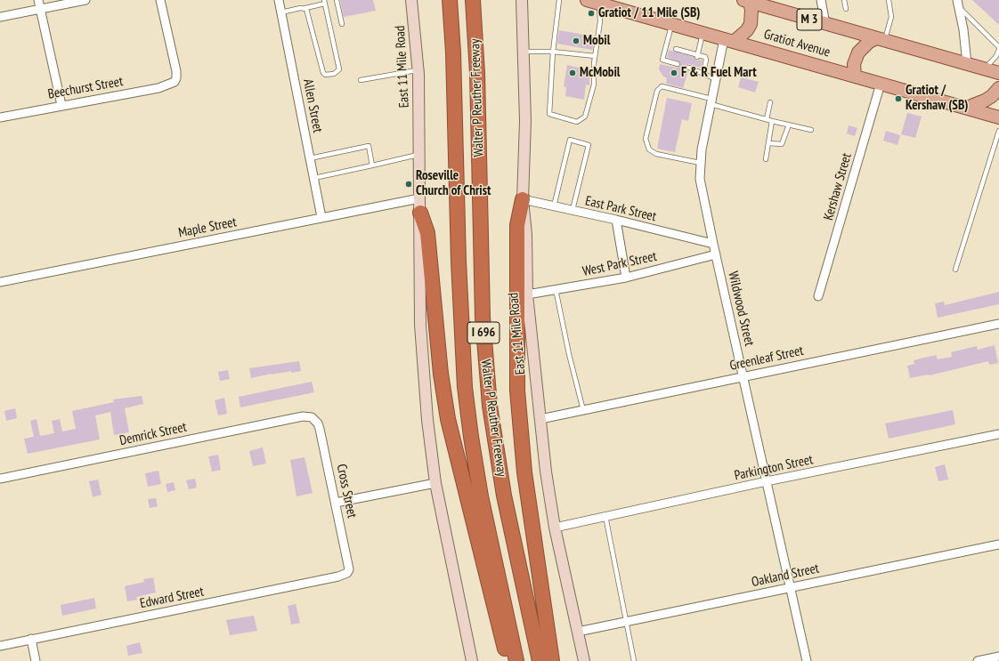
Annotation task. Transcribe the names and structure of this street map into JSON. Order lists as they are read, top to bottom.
{
  "streets": {
    "highway": ["Walter P Reuther Freeway", "I 696"],
    "main road": ["M 3", "Gratiot Avenue", "East 11 Mile Road"],
    "street": [
      "Beechurst Street",
      "Allen Street",
      "Kershaw Street",
      "East Park Street",
      "Maple Street",
      "West Park Street",
      "Wildwood Street",
      "Greenleaf Street",
      "Demrick Street",
      "Parkington Street",
      "Cross Street",
      "Oakland Street",
      "Edward Street"
    ]
  },
  "crossings": [
    ["Gratiot Avenue", "Kershaw Street"],
    ["East 11 Mile Road", "East Park Street"],
    ["East 11 Mile Road", "Maple Street"],
    ["East 11 Mile Road", "West Park Street"],
    ["East 11 Mile Road", "Greenleaf Street"],
    ["East 11 Mile Road", "Parkington Street"],
    ["East 11 Mile Road", "Oakland Street"],
    ["Allen Street", "Maple Street"],
    ["East Park Street", "Wildwood Street"],
    ["West Park Street", "Wildwood Street"],
    ["Wildwood Street", "Greenleaf Street"],
    ["Wildwood Street", "Parkington Street"],
    ["Wildwood Street", "Oakland Street"],
    ["Demrick Street", "Cross Street"],
    ["Cross Street", "Edward Street"]
  ],
  "places": [
    "Gratiot / 11 Mile (SB)",
    "Mobil",
    "McMobil",
    "F & R Fuel Mart",
    "Gratiot / Kershaw (SB)",
    "Roseville Church of Christ"
  ]
}
